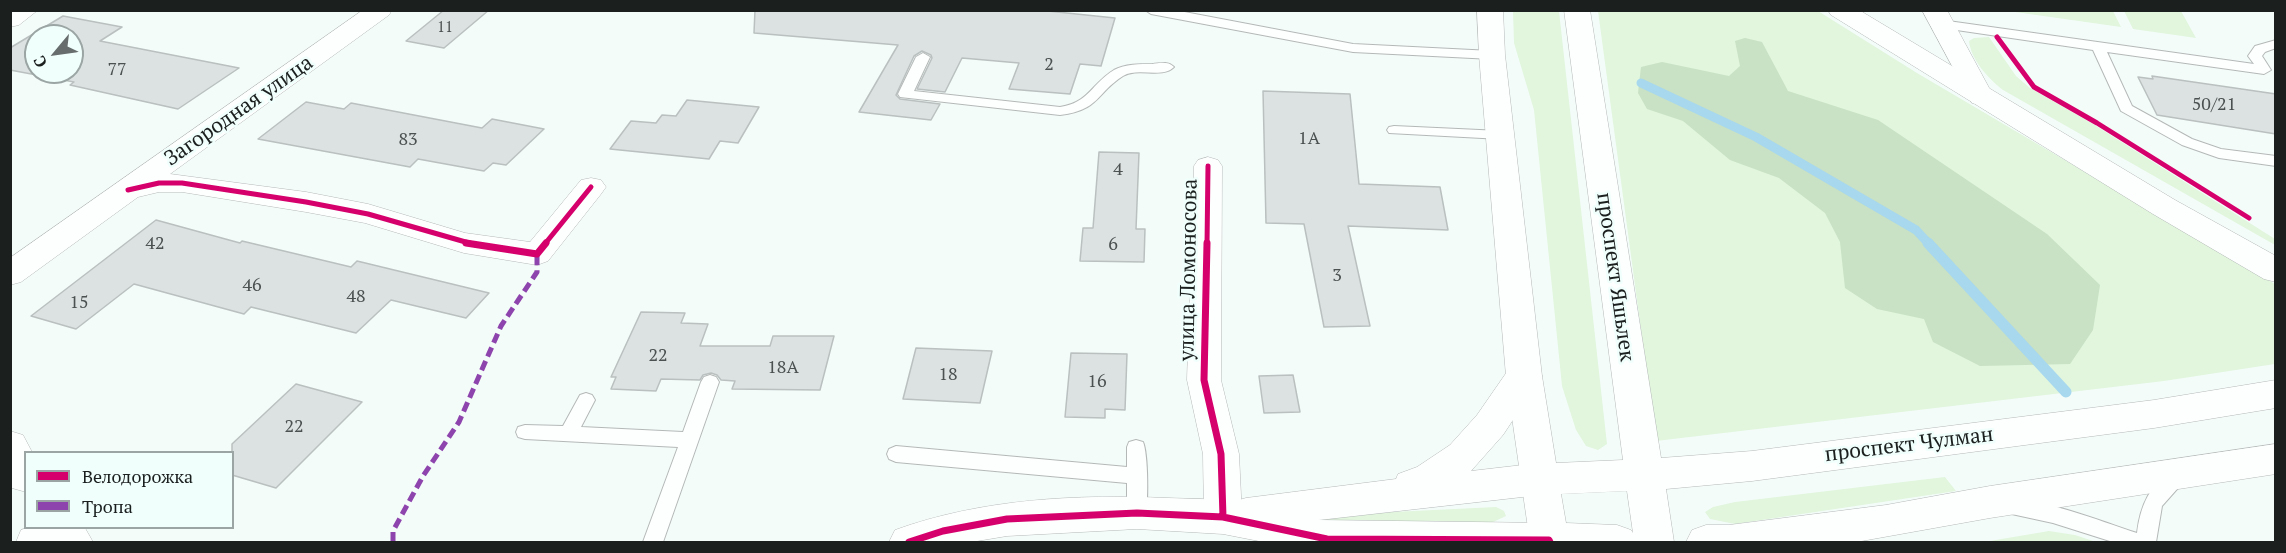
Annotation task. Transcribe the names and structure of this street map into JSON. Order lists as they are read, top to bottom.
{
  "streets": {
    "main road": ["проспект Яшьлек", "проспект Чулман"],
    "street": ["Загородная улица", "улица Ломоносова"]
  },
  "crossings": [
    ["проспект Яшьлек", "проспект Чулман"]
  ],
  "house_numbers": [
    "11",
    "2",
    "77",
    "50/21",
    "1А",
    "83",
    "4",
    "42",
    "6",
    "3",
    "46",
    "48",
    "15",
    "22",
    "18А",
    "18",
    "16",
    "22"
  ],
  "legend": ["Велодорожка", "Тропа"],
  "north": "bottom left"
}
